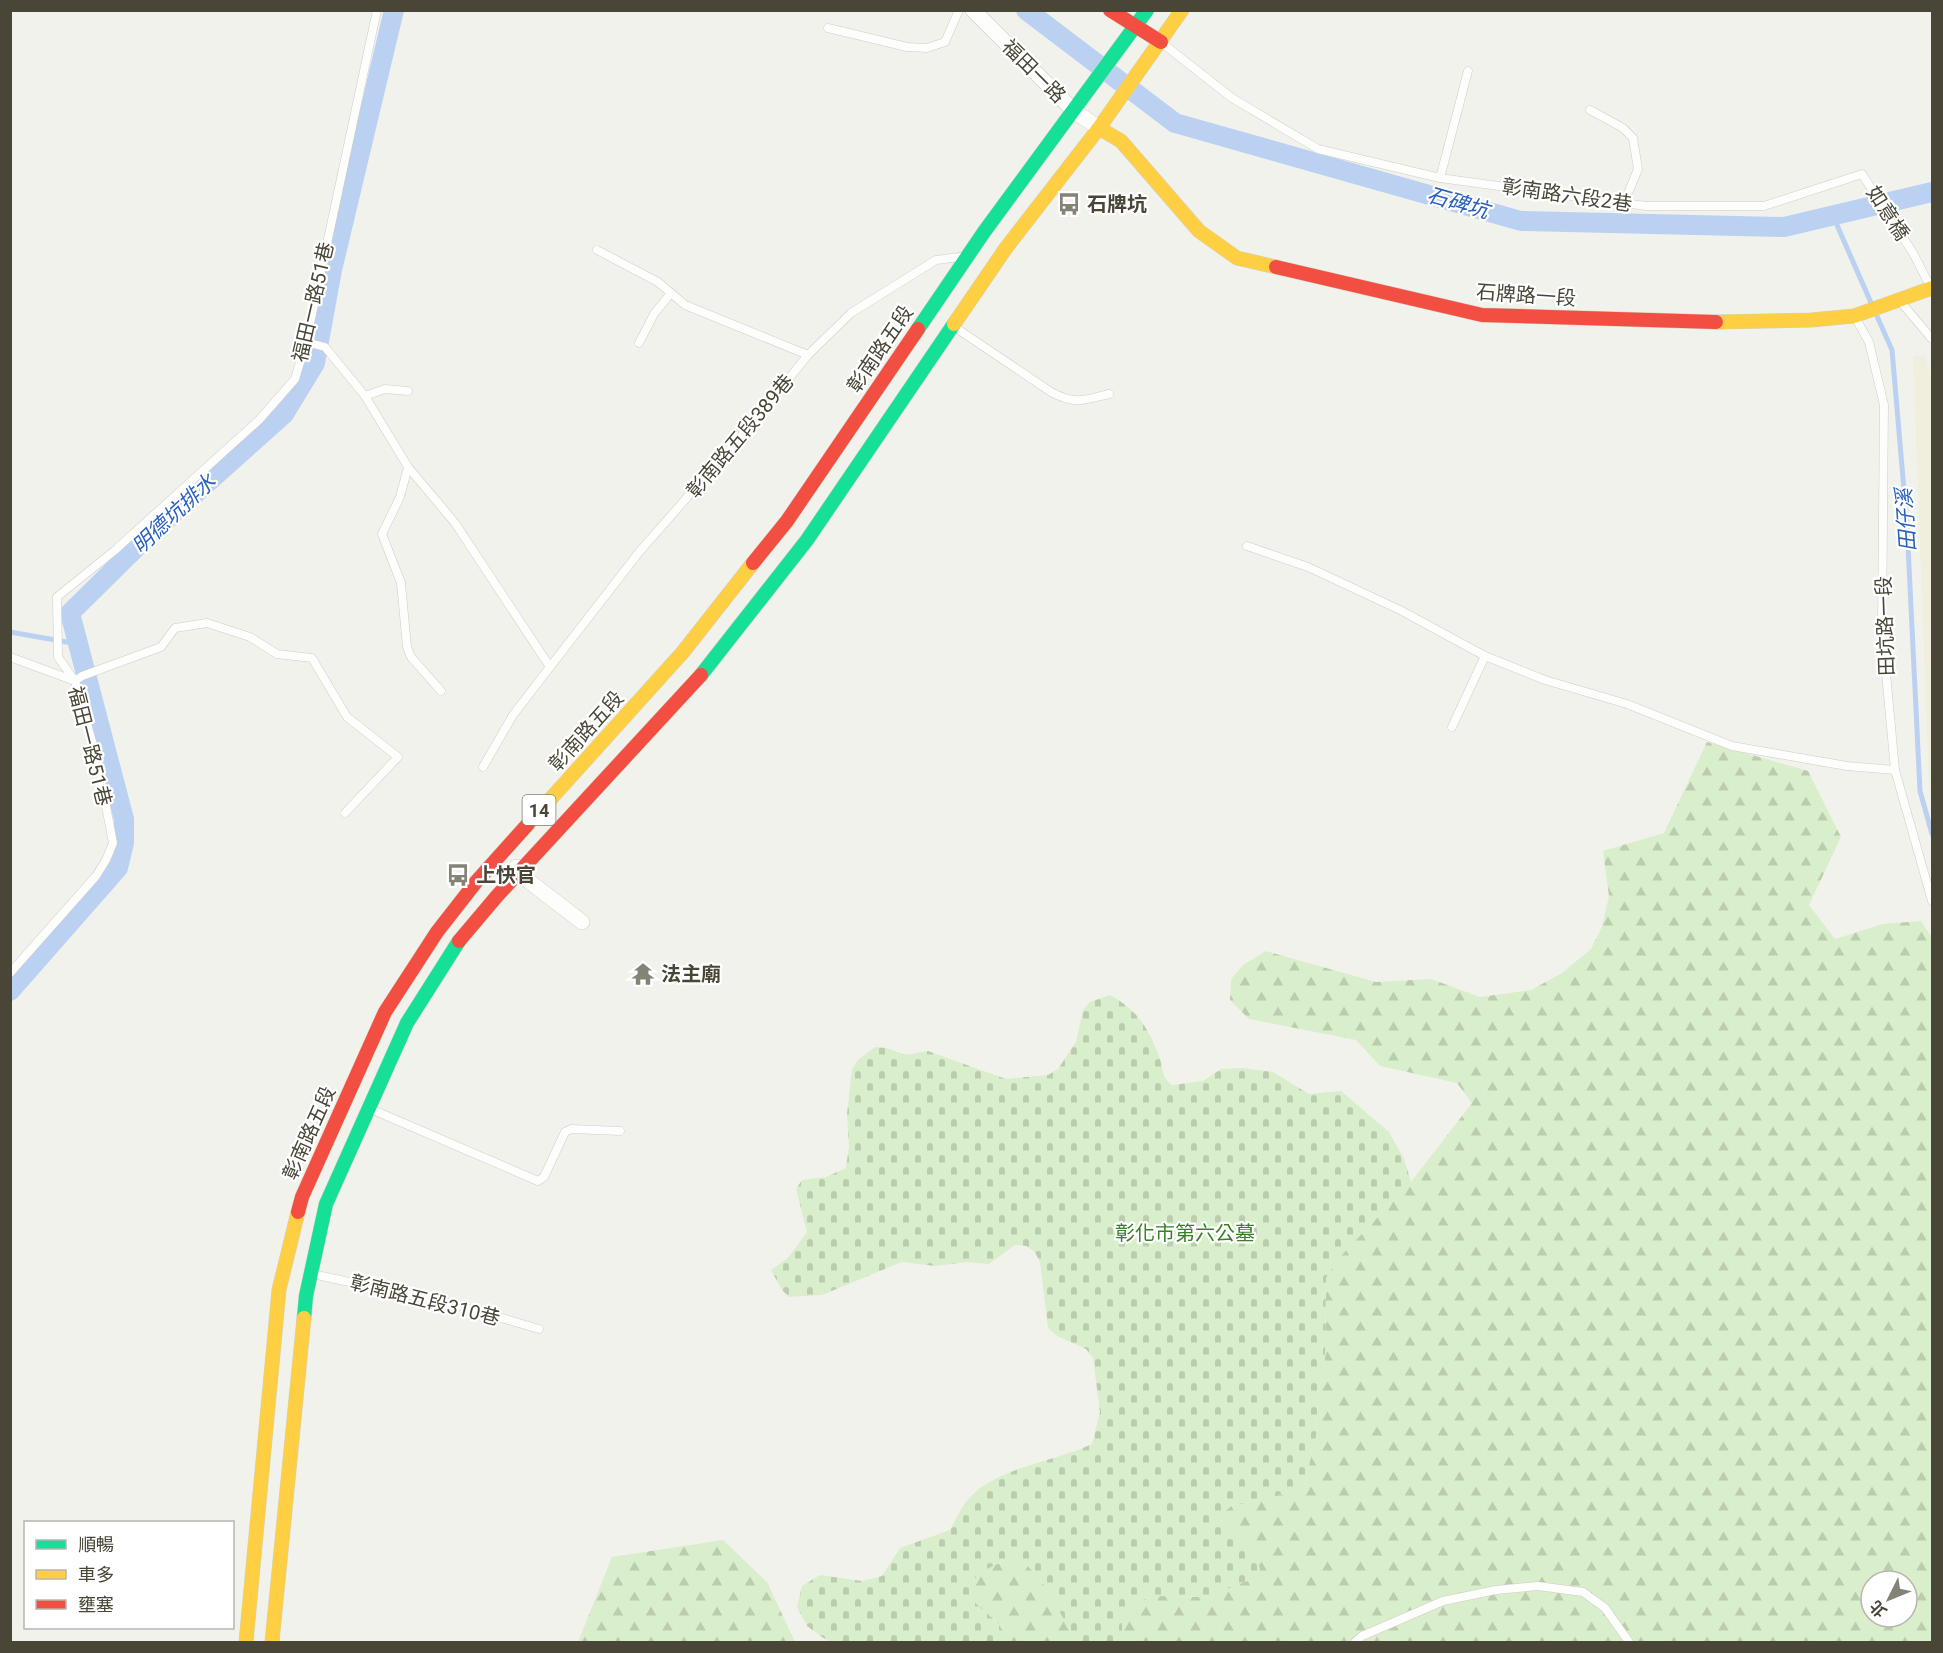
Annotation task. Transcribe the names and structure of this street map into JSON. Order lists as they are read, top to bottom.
{
  "streets": {
    "main road": ["石牌路一段", "彰南路五段", "14"],
    "street": ["福田一路"],
    "lane": [
      "彰南路六段2巷",
      "如意橋",
      "福田一路51巷",
      "彰南路五段389巷",
      "田坑路一段",
      "彰南路五段310巷"
    ]
  },
  "crossings": [
    ["福田一路", "石牌路一段"],
    ["福田一路", "彰南路五段"],
    ["福田一路", "14"],
    ["彰南路六段2巷", "如意橋"],
    ["彰南路六段2巷", "14"],
    ["如意橋", "石牌路一段"],
    ["石牌路一段", "田坑路一段"],
    ["石牌路一段", "14"],
    ["彰南路五段", "彰南路五段389巷"],
    ["彰南路五段", "14"],
    ["14", "彰南路五段310巷"]
  ],
  "water": ["石碑坑", "明德坑排水", "田仔溪"],
  "parks": ["彰化市第六公墓"],
  "places": {
    "bus stop": ["石牌坑", "上快官"],
    "temple": ["法主廟"]
  },
  "legend": ["順暢", "車多", "壅塞"],
  "north": "bottom left"
}
